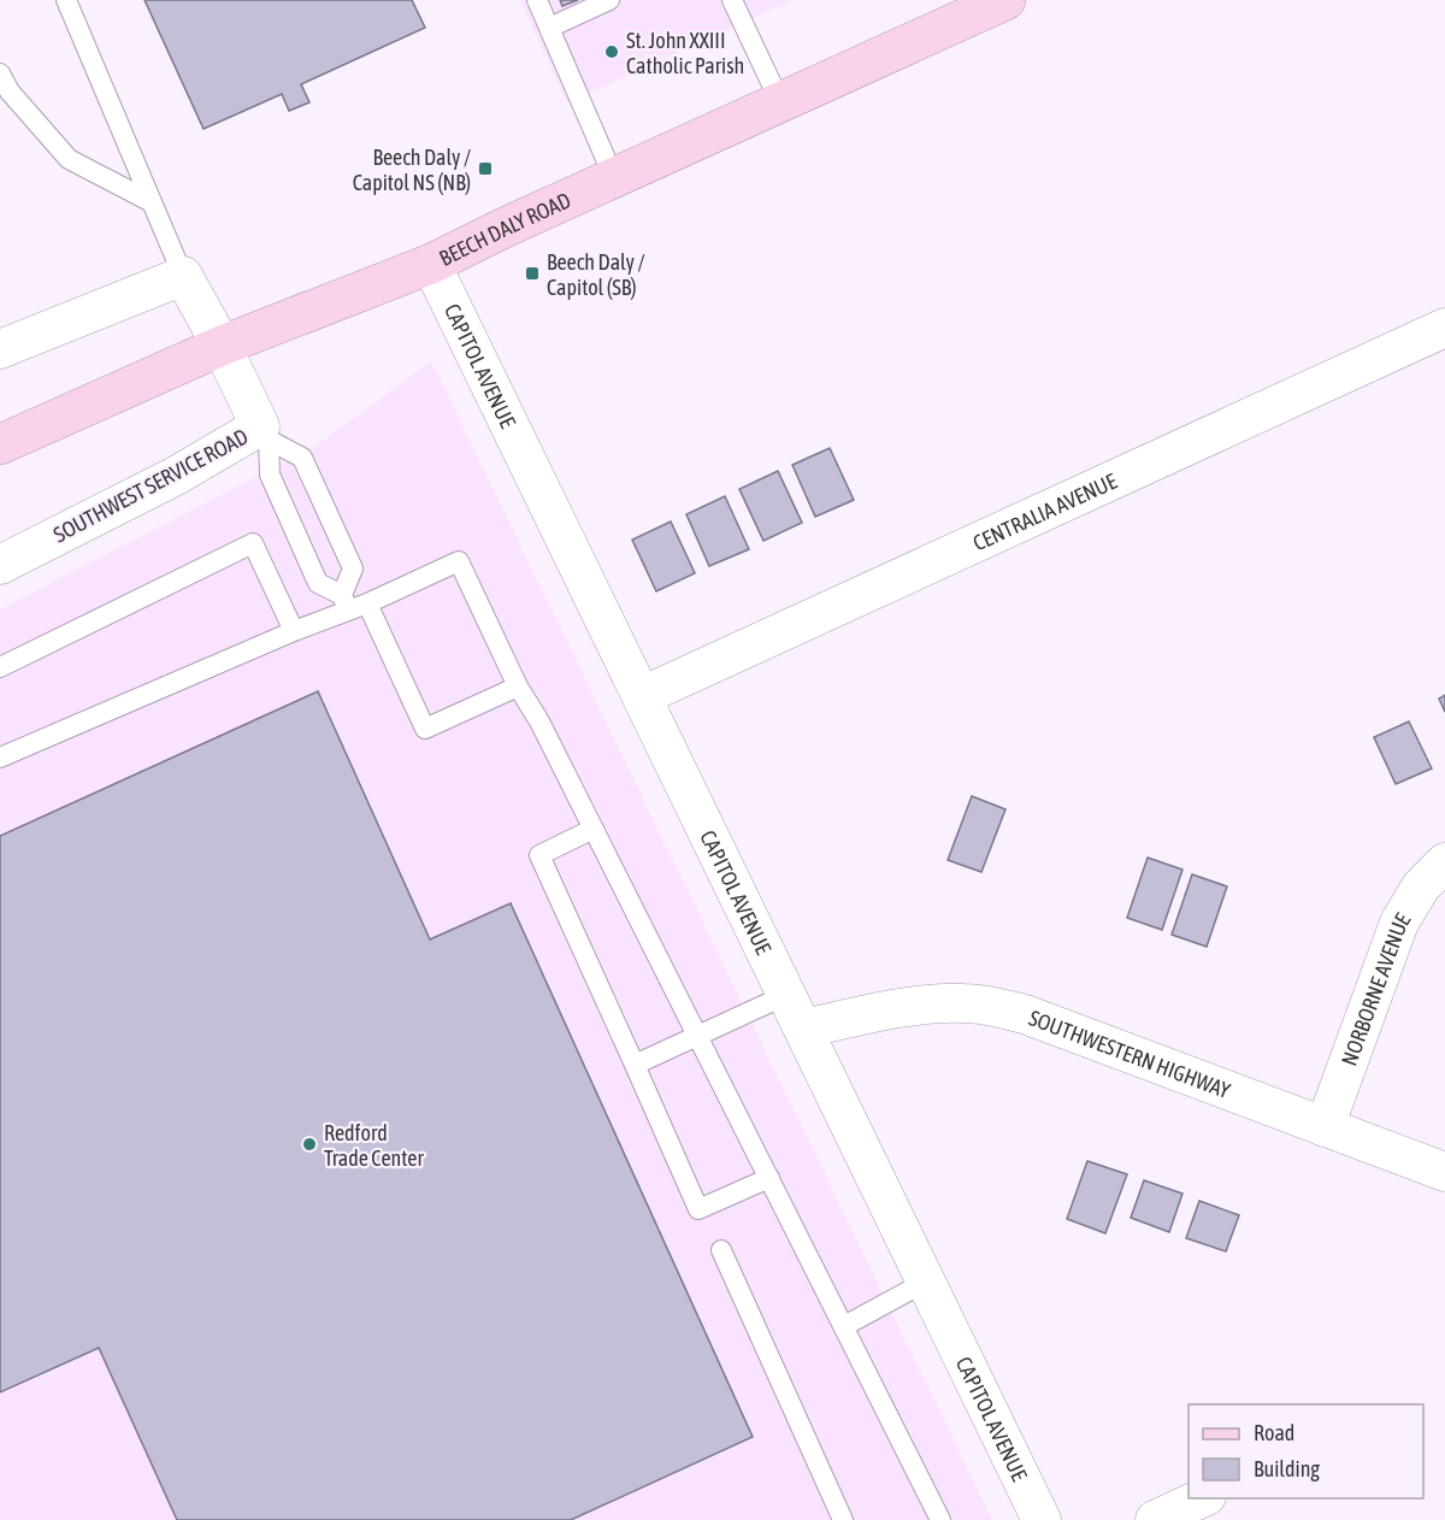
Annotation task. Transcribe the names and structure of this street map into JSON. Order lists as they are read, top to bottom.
{
  "streets": {
    "main road": ["BEECH DALY ROAD"],
    "street": [
      "CAPITOL AVENUE",
      "SOUTHWEST SERVICE ROAD",
      "CENTRALIA AVENUE",
      "NORBORNE AVENUE",
      "SOUTHWESTERN HIGHWAY"
    ]
  },
  "crossings": [
    ["BEECH DALY ROAD", "CAPITOL AVENUE"],
    ["BEECH DALY ROAD", "SOUTHWEST SERVICE ROAD"],
    ["CAPITOL AVENUE", "CENTRALIA AVENUE"],
    ["CAPITOL AVENUE", "SOUTHWESTERN HIGHWAY"],
    ["NORBORNE AVENUE", "SOUTHWESTERN HIGHWAY"]
  ],
  "places": {
    "other": ["St. John XXIII Catholic Parish", "Redford Trade Center"],
    "transit": ["Beech Daly / Capitol NS (NB)", "Beech Daly / Capitol (SB)"]
  },
  "legend": ["Road", "Building"]
}
